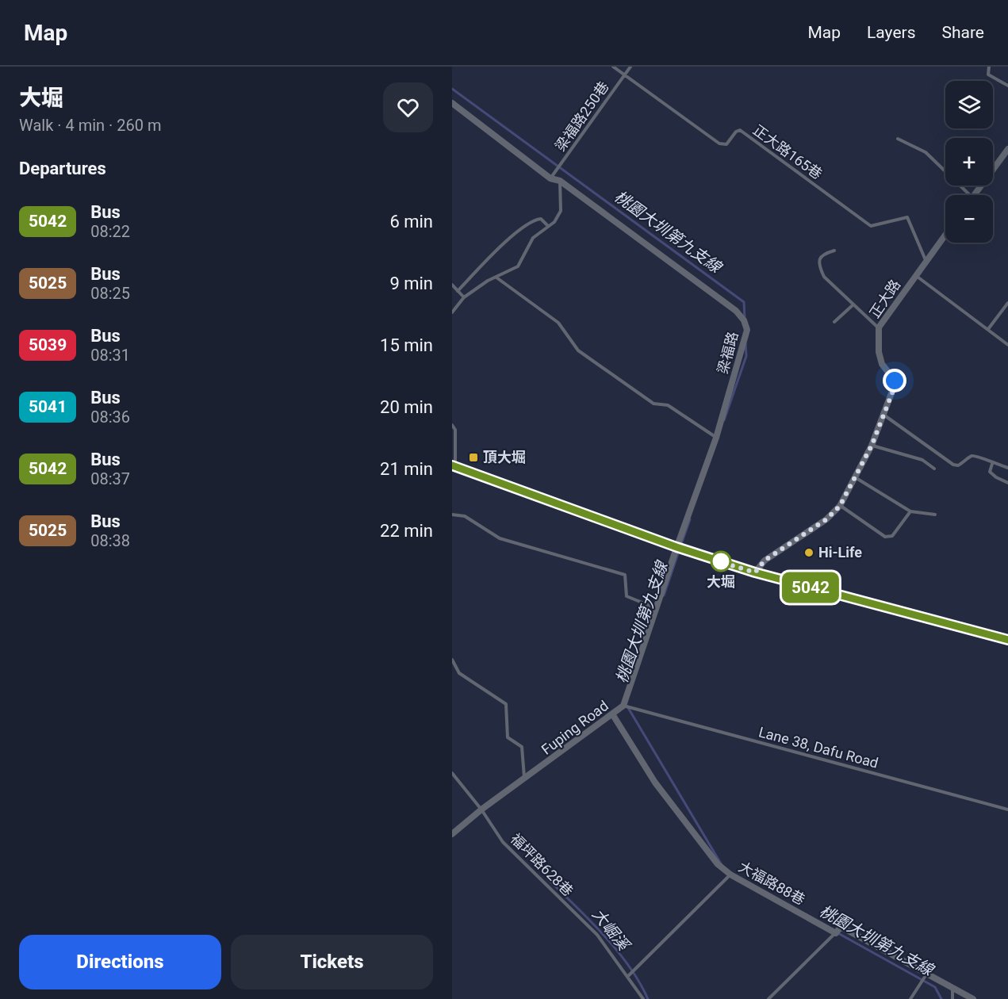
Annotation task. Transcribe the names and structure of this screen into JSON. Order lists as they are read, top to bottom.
{
  "streets": {
    "street": [
      "正大路",
      "梁福路",
      "Fuping Road",
      "大福路88巷"
    ],
    "lane": [
      "梁福路250巷",
      "正大路165巷",
      "Lane 38, Dafu Road",
      "福坪路628巷"
    ]
  },
  "crossings": [
    ["梁福路250巷", "正大路165巷"],
    ["梁福路250巷", "梁福路"],
    ["正大路165巷", "正大路"],
    ["梁福路", "Fuping Road"],
    ["Fuping Road", "Lane 38, Dafu Road"],
    ["Fuping Road", "福坪路628巷"],
    ["Fuping Road", "大福路88巷"]
  ],
  "water": ["桃園大圳第九支線", "大崛溪"],
  "places": {
    "transit": ["頂大堀"],
    "other": ["Hi-Life", "大堀"]
  },
  "lines": ["bus line 5042"],
  "page": {
    "header": "Map",
    "nav": ["Map", "Layers", "Share"],
    "heading": [
      ["大堀", "Walk · 4 min · 260 m"],
      "Departures"
    ],
    "on_map": "5042",
    "map_buttons": ["+", "−"],
    "list": [
      {
        "mark": "5042",
        "name": "Bus",
        "note": "08:22",
        "value": "6 min"
      },
      {
        "mark": "5025",
        "name": "Bus",
        "note": "08:25",
        "value": "9 min"
      },
      {
        "mark": "5039",
        "name": "Bus",
        "note": "08:31",
        "value": "15 min"
      },
      {
        "mark": "5041",
        "name": "Bus",
        "note": "08:36",
        "value": "20 min"
      },
      {
        "mark": "5042",
        "name": "Bus",
        "note": "08:37",
        "value": "21 min"
      },
      {
        "mark": "5025",
        "name": "Bus",
        "note": "08:38",
        "value": "22 min"
      }
    ],
    "buttons": ["Directions", "Tickets"]
  }
}
